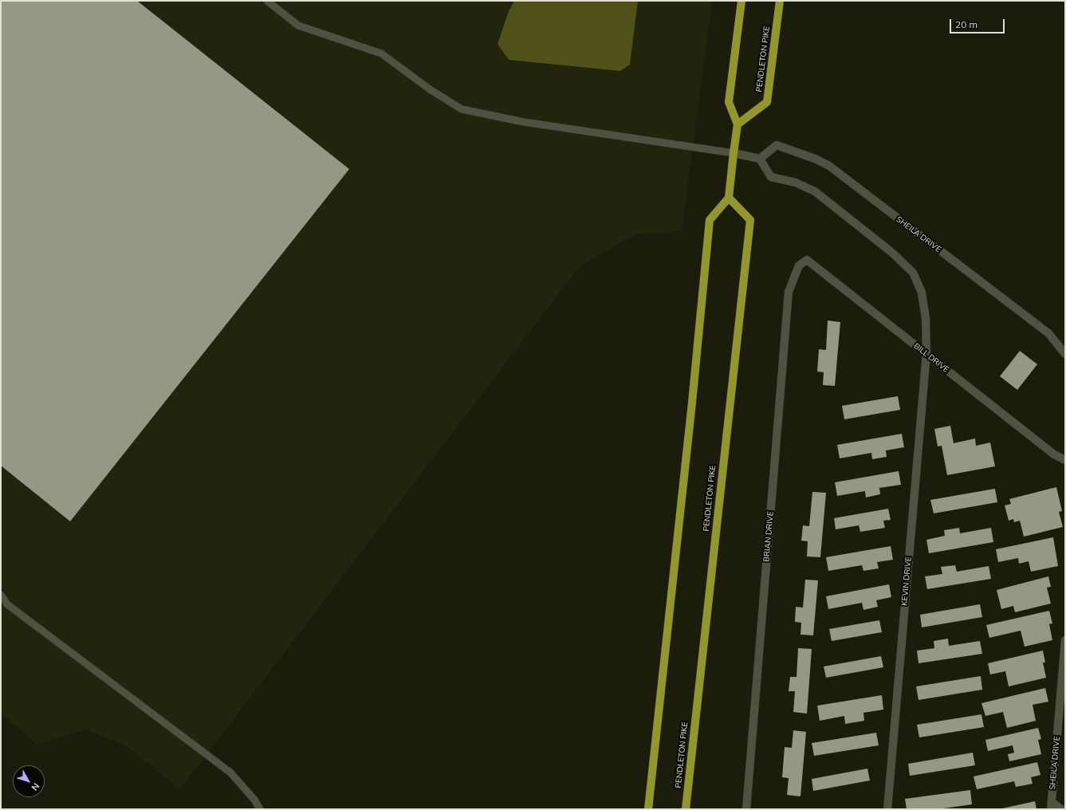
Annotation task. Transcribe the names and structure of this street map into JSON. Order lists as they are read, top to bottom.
{
  "streets": {
    "main road": ["PENDLETON PIKE"],
    "street": [
      "SHEILA DRIVE",
      "BILL DRIVE",
      "BRIAN DRIVE",
      "KEVIN DRIVE"
    ]
  },
  "crossings": [
    ["BILL DRIVE", "BRIAN DRIVE"],
    ["BILL DRIVE", "KEVIN DRIVE"]
  ],
  "scale_bar": "20 m",
  "north": "bottom right"
}
